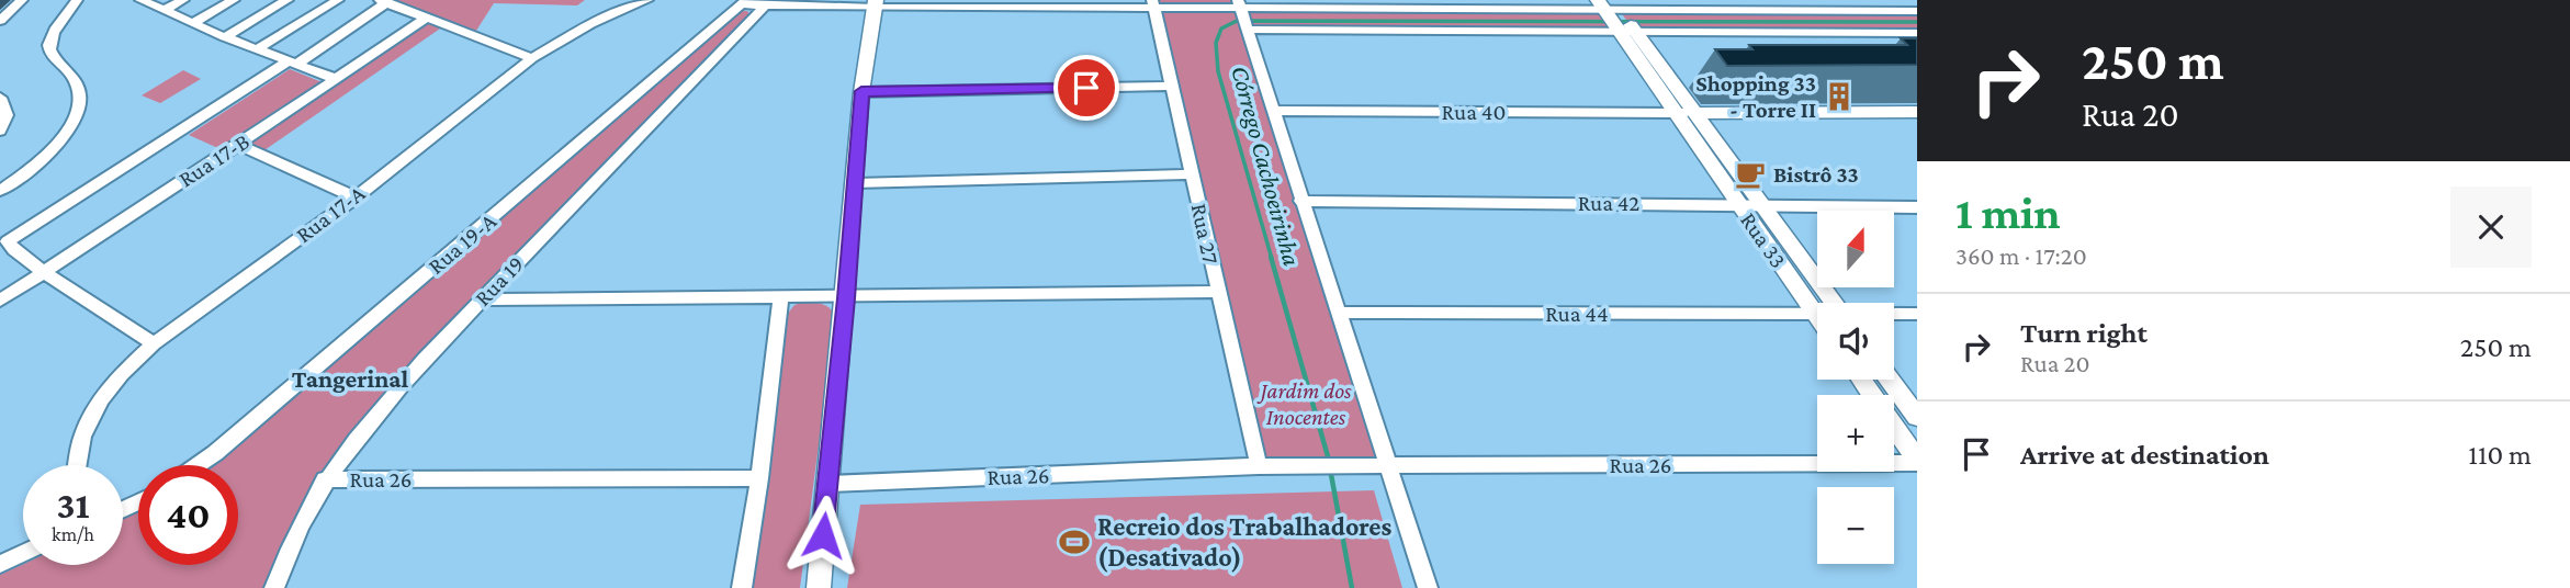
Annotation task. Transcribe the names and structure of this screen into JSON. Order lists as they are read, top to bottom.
{
  "streets": {
    "street": [
      "Rua 40",
      "Rua 17-B",
      "Rua 42",
      "Rua 17-A",
      "Rua 27",
      "Rua 33",
      "Rua 19-A",
      "Rua 19",
      "Rua 44",
      "Rua 26"
    ]
  },
  "crossings": [
    ["Rua 40", "Rua 33"],
    ["Rua 42", "Rua 33"],
    ["Rua 27", "Rua 26"],
    ["Rua 33", "Rua 44"],
    ["Rua 19", "Rua 26"]
  ],
  "districts": ["Tangerinal"],
  "water": ["Córrego Cachoeirinha"],
  "parks": ["Jardim dos Inocentes"],
  "places": {
    "building": ["Shopping 33 - Torre II"],
    "cafe": ["Bistrô 33"],
    "sports": ["Recreio dos Trabalhadores (Desativado)"]
  },
  "north": "top",
  "page": {
    "turn": ["250 m", "Rua 20"],
    "heading": ["1 min", "360 m · 17:20"],
    "map_buttons": ["+", "−"],
    "list": [
      {
        "name": "Turn right",
        "note": "Rua 20",
        "value": "250 m"
      },
      {
        "name": "Arrive at destination",
        "value": "110 m"
      }
    ],
    "speed": "31 km/h",
    "limit": "40"
  }
}
